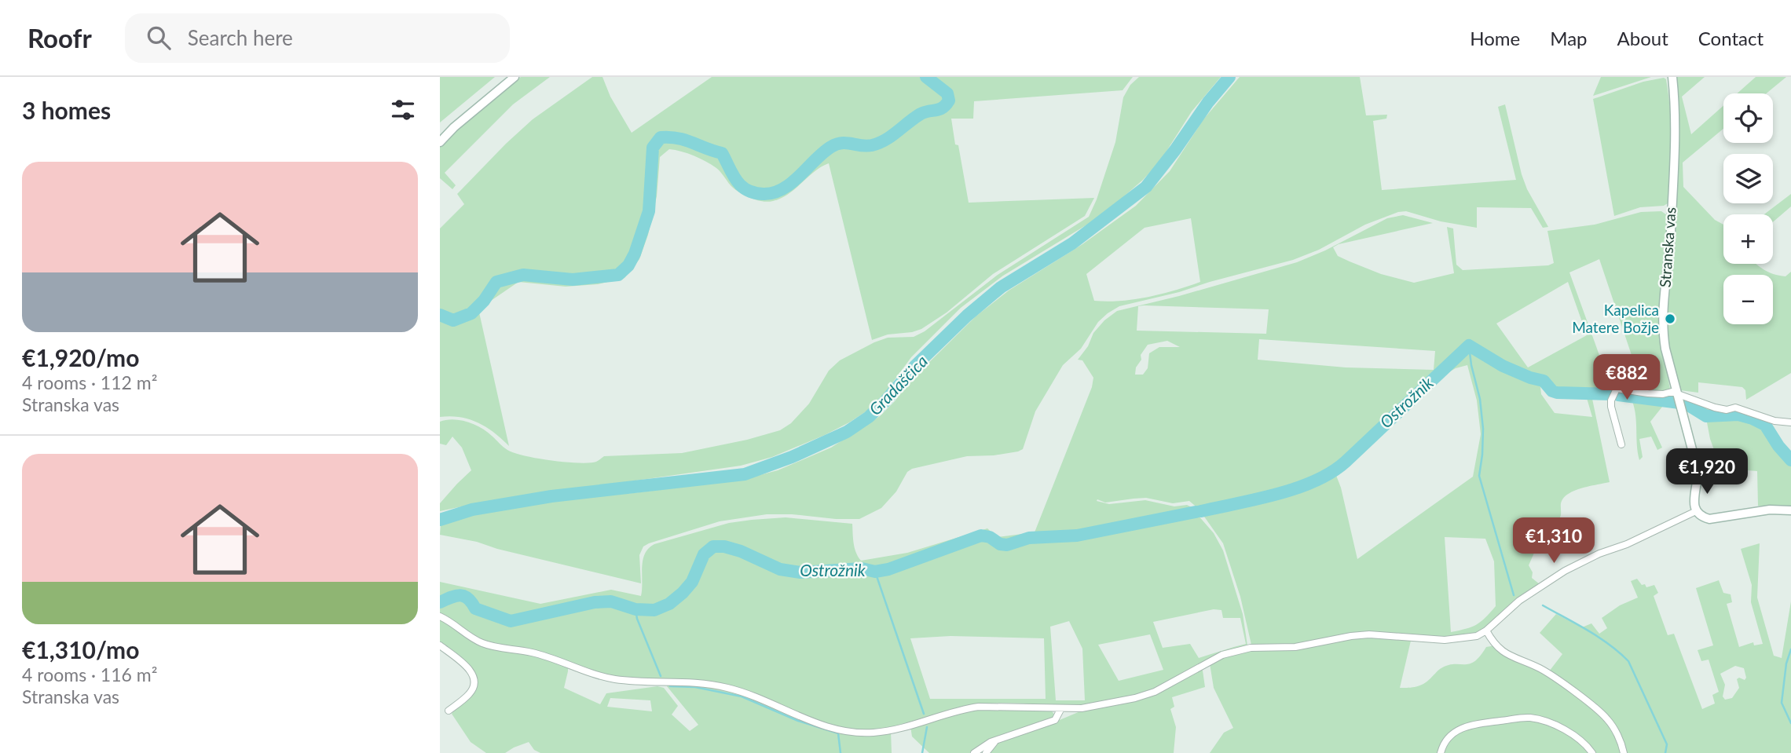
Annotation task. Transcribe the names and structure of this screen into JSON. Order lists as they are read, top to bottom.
{
  "streets": {
    "street": ["Stranska vas"]
  },
  "water": ["Gradaščica", "Ostrožnik"],
  "places": ["Kapelica Matere Božje"],
  "page": {
    "header": "Roofr",
    "search": "Search here",
    "nav": [
      "Home",
      "Map",
      "About",
      "Contact"
    ],
    "heading": "3 homes",
    "map_buttons": ["+", "−"],
    "list": [
      {
        "name": "€1,920/mo",
        "note": "4 rooms · 112 m² · Stranska vas"
      },
      {
        "name": "€1,310/mo",
        "note": "4 rooms · 116 m² · Stranska vas"
      }
    ],
    "price": ["€882", "€1,920", "€1,310"]
  }
}
